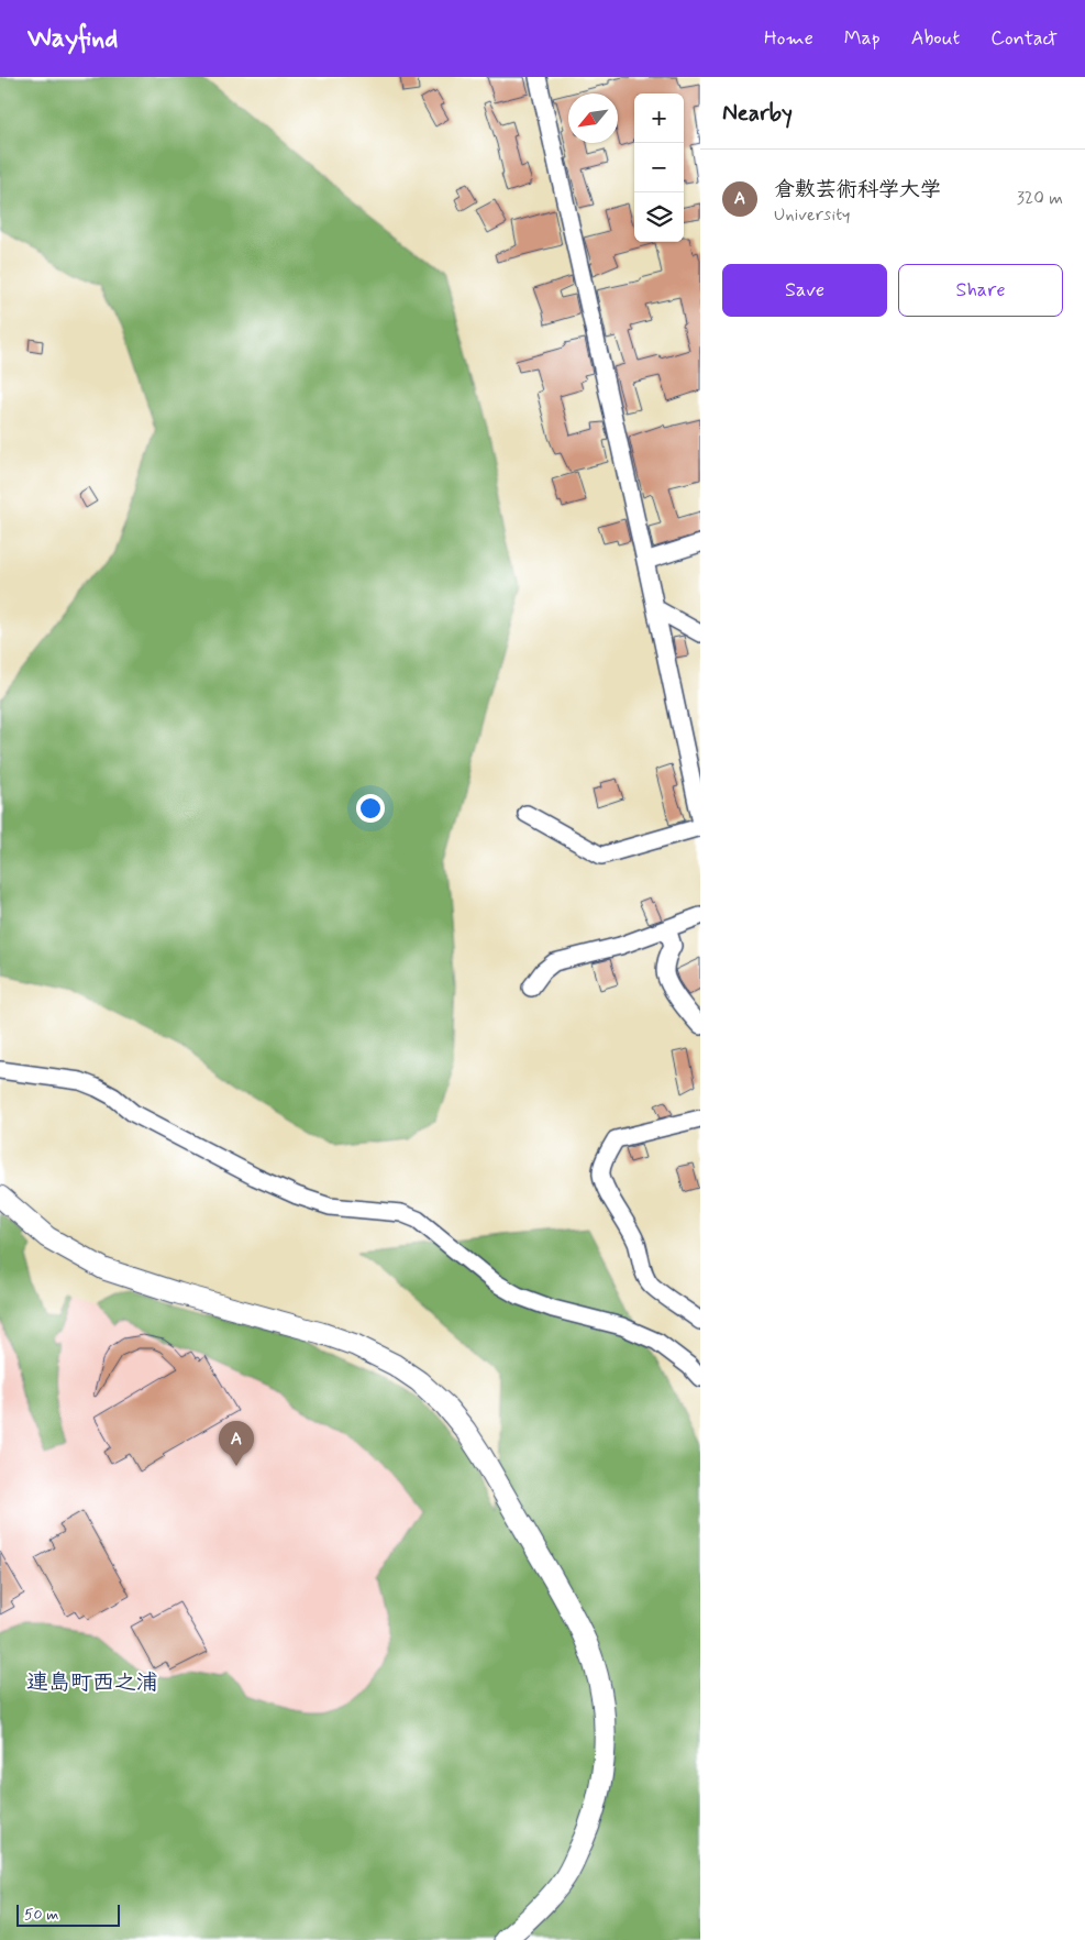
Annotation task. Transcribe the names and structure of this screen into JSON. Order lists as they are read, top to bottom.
{
  "districts": ["連島町西之浦"],
  "scale_bar": "50 m",
  "north": "bottom left",
  "page": {
    "header": "Wayfind",
    "nav": [
      "Home",
      "Map",
      "About",
      "Contact"
    ],
    "heading": "Nearby",
    "map_buttons": ["+", "−"],
    "list": [
      {
        "mark": "A",
        "name": "倉敷芸術科学大学",
        "note": "University",
        "value": "320 m"
      }
    ],
    "buttons": ["Save", "Share"],
    "pins": "A",
    "scale": "50 m"
  }
}
